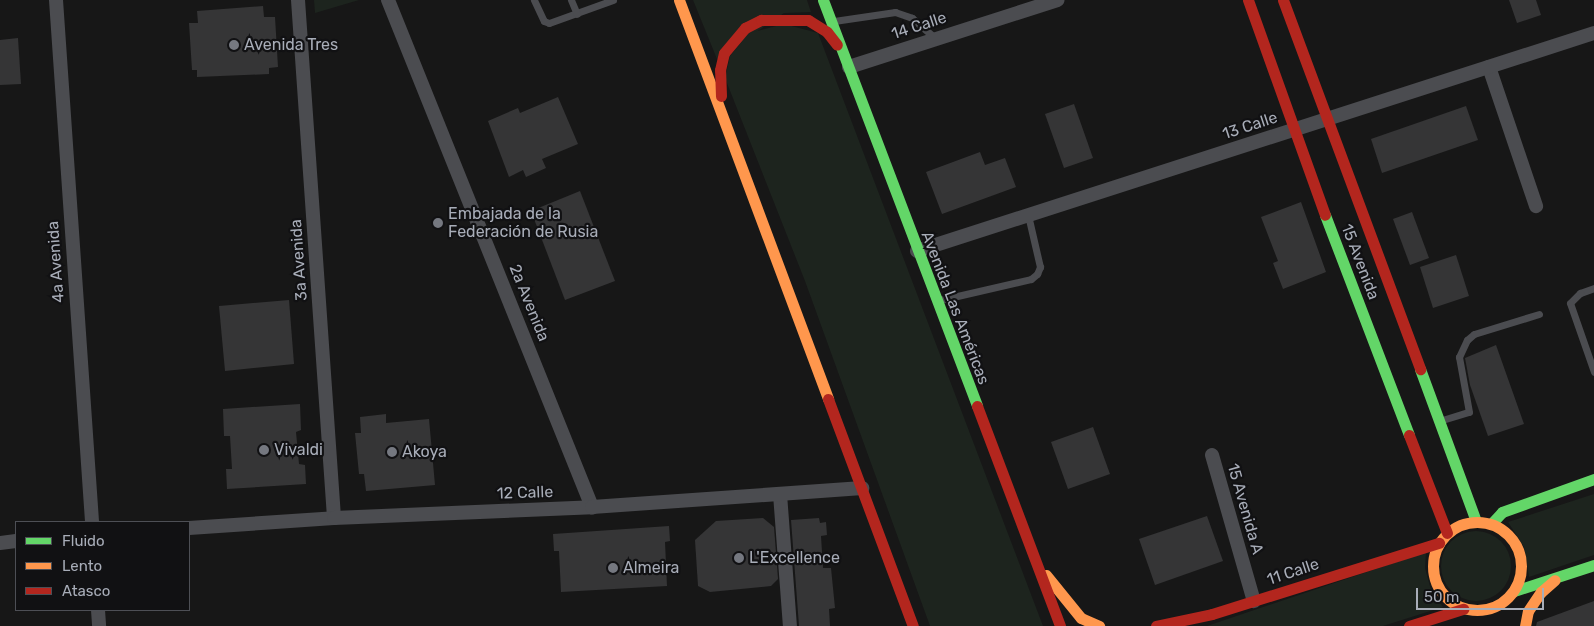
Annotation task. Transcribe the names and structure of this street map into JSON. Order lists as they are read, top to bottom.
{
  "streets": {
    "main road": ["15 Avenida", "Avenida Las Américas", "11 Calle"],
    "street": [
      "14 Calle",
      "13 Calle",
      "3a Avenida",
      "4a Avenida",
      "2a Avenida",
      "12 Calle",
      "15 Avenida A"
    ]
  },
  "crossings": [
    ["14 Calle", "Avenida Las Américas"],
    ["13 Calle", "15 Avenida"],
    ["13 Calle", "Avenida Las Américas"],
    ["3a Avenida", "12 Calle"],
    ["15 Avenida", "11 Calle"],
    ["2a Avenida", "12 Calle"],
    ["15 Avenida A", "11 Calle"]
  ],
  "places": [
    "Avenida Tres",
    "Embajada de la Federación de Rusia",
    "Vivaldi",
    "Akoya",
    "L'Excellence",
    "Almeira"
  ],
  "legend": ["Fluido", "Lento", "Atasco"],
  "scale_bar": "50 m"
}
